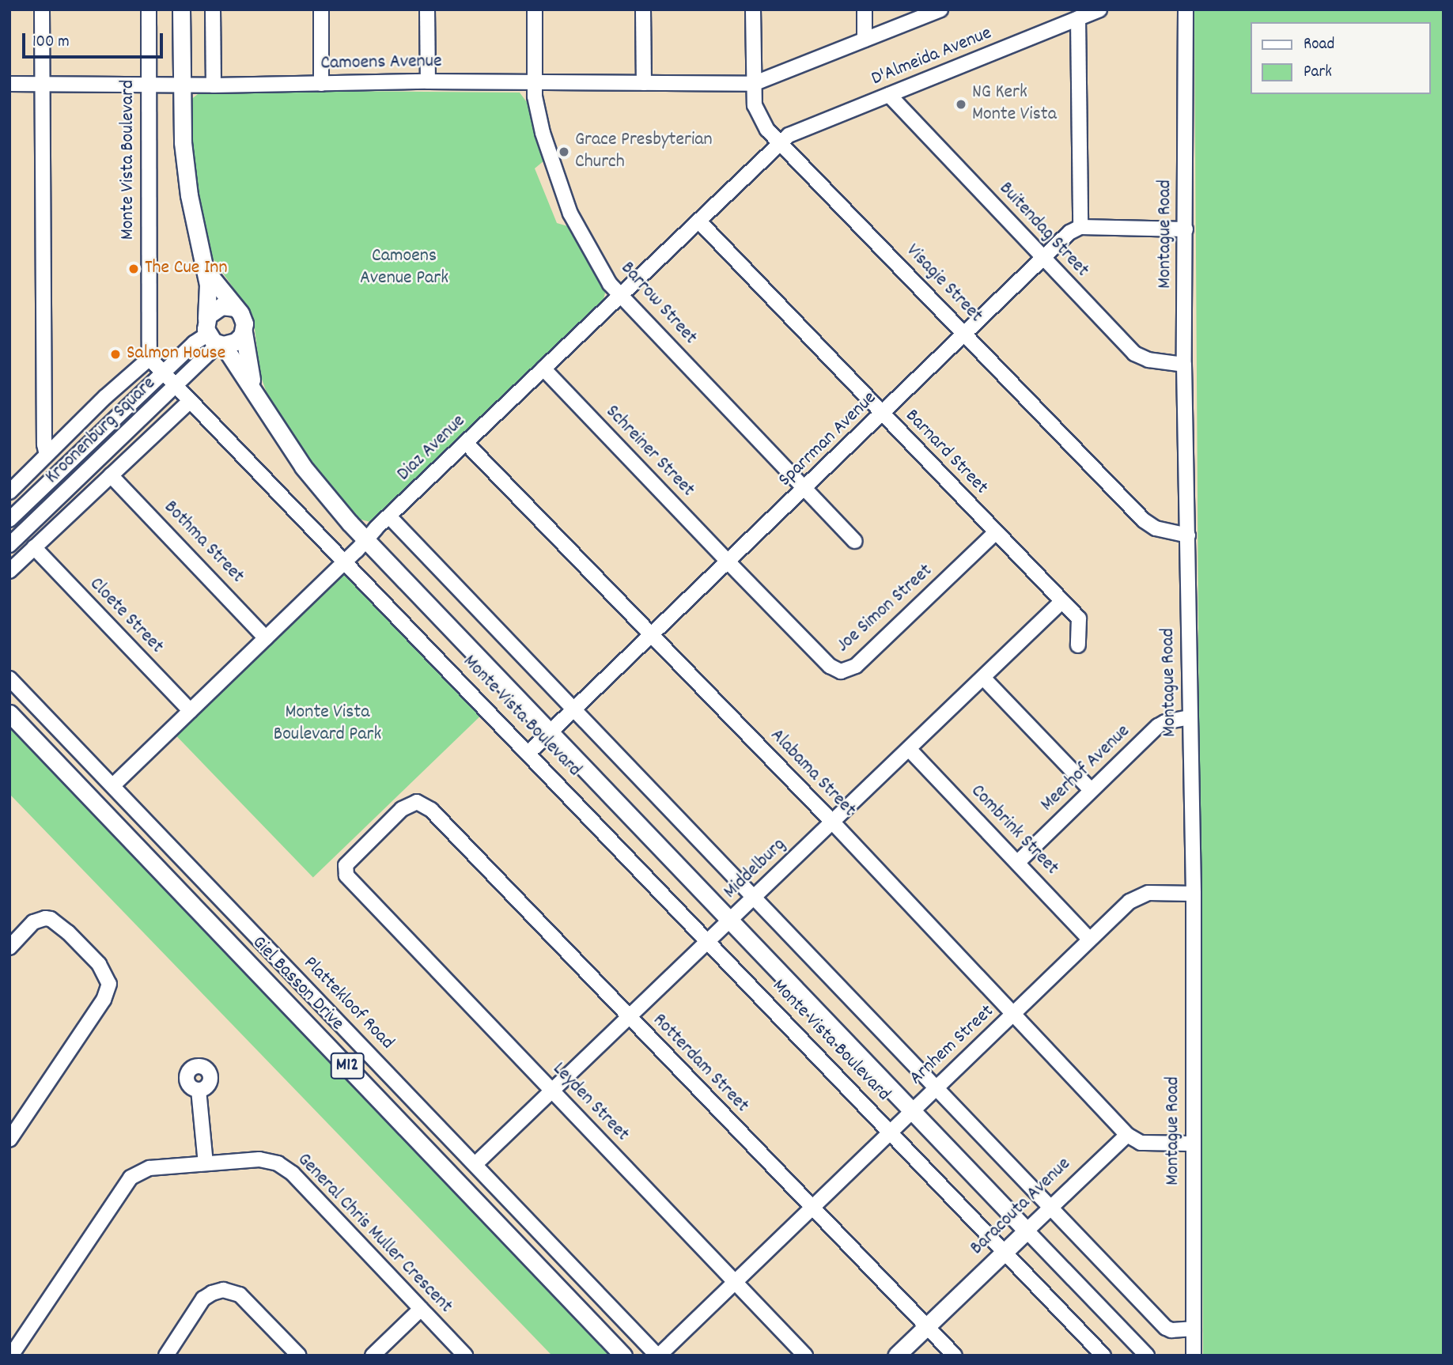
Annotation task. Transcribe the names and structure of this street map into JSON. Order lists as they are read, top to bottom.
{
  "streets": {
    "main road": [
      "Monte Vista Boulevard",
      "Giel Basson Drive",
      "M12",
      "Baracouta Avenue"
    ],
    "street": [
      "D'Almeida Avenue",
      "Camoens Avenue",
      "Buitendag Street",
      "Montague Road",
      "Visagie Street",
      "Barrow Street",
      "Kroonenburg Square",
      "Sparrman Avenue",
      "Diaz Avenue",
      "Schreiner Street",
      "Barnard Street",
      "Bothma Street",
      "Joe Simon Street",
      "Cloete Street",
      "Meerhof Avenue",
      "Alabama Street",
      "Combrink Street",
      "Middelburg",
      "Plattekloof Road",
      "Arnhem Street",
      "Rotterdam Street",
      "Leyden Street",
      "General Chris Muller Crescent"
    ]
  },
  "crossings": [
    ["D'Almeida Avenue", "Buitendag Street"],
    ["D'Almeida Avenue", "Visagie Street"],
    ["D'Almeida Avenue", "Diaz Avenue"],
    ["Camoens Avenue", "Monte Vista Boulevard"],
    ["Camoens Avenue", "Visagie Street"],
    ["Camoens Avenue", "Barrow Street"],
    ["Monte Vista Boulevard", "Kroonenburg Square"],
    ["Monte Vista Boulevard", "Sparrman Avenue"],
    ["Monte Vista Boulevard", "Diaz Avenue"],
    ["Monte Vista Boulevard", "Middelburg"],
    ["Monte Vista Boulevard", "Arnhem Street"],
    ["Monte Vista Boulevard", "Baracouta Avenue"],
    ["Buitendag Street", "Montague Road"],
    ["Buitendag Street", "Sparrman Avenue"],
    ["Montague Road", "Visagie Street"],
    ["Montague Road", "Meerhof Avenue"],
    ["Montague Road", "Arnhem Street"],
    ["Visagie Street", "Sparrman Avenue"],
    ["Visagie Street", "Diaz Avenue"],
    ["Barrow Street", "Sparrman Avenue"],
    ["Barrow Street", "Diaz Avenue"],
    ["Kroonenburg Square", "Bothma Street"],
    ["Kroonenburg Square", "Cloete Street"],
    ["Sparrman Avenue", "Schreiner Street"],
    ["Sparrman Avenue", "Barnard Street"],
    ["Sparrman Avenue", "Joe Simon Street"],
    ["Sparrman Avenue", "Alabama Street"],
    ["Diaz Avenue", "Schreiner Street"],
    ["Diaz Avenue", "Barnard Street"],
    ["Diaz Avenue", "Bothma Street"],
    ["Diaz Avenue", "Cloete Street"],
    ["Diaz Avenue", "Alabama Street"],
    ["Diaz Avenue", "Plattekloof Road"],
    ["Schreiner Street", "Joe Simon Street"],
    ["Barnard Street", "Joe Simon Street"],
    ["Barnard Street", "Middelburg"],
    ["Meerhof Avenue", "Combrink Street"],
    ["Alabama Street", "Middelburg"],
    ["Alabama Street", "Arnhem Street"],
    ["Alabama Street", "Baracouta Avenue"],
    ["Combrink Street", "Middelburg"],
    ["Combrink Street", "Arnhem Street"],
    ["Middelburg", "Plattekloof Road"],
    ["Middelburg", "Rotterdam Street"],
    ["Middelburg", "Leyden Street"],
    ["Plattekloof Road", "Arnhem Street"],
    ["Arnhem Street", "Rotterdam Street"],
    ["Arnhem Street", "Leyden Street"],
    ["Rotterdam Street", "Leyden Street"],
    ["Rotterdam Street", "Baracouta Avenue"]
  ],
  "parks": ["Camoens Avenue Park", "Monte Vista Boulevard Park"],
  "places": [
    "NG Kerk Monte Vista",
    "Grace Presbyterian Church",
    "The Cue Inn",
    "Salmon House"
  ],
  "legend": ["Road", "Park"],
  "scale_bar": "100 m"
}
